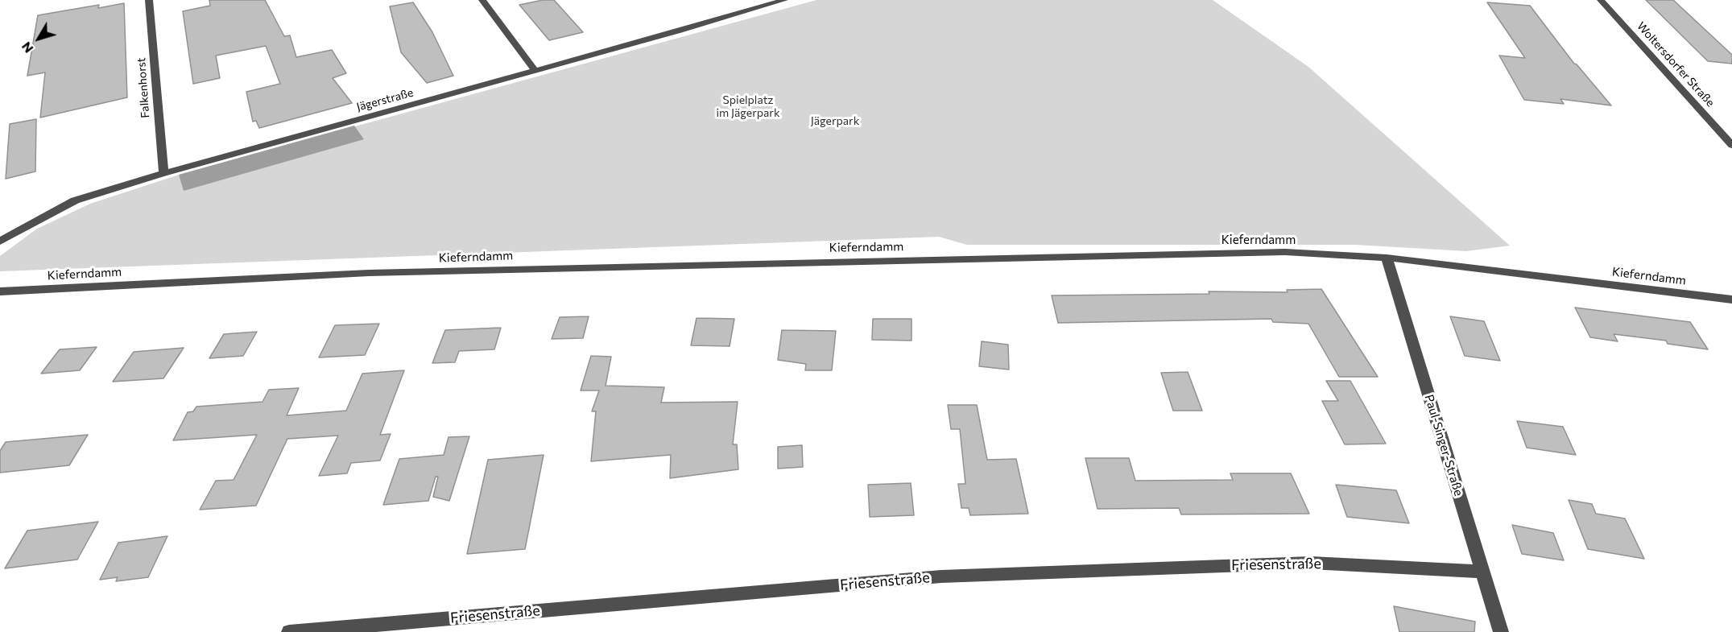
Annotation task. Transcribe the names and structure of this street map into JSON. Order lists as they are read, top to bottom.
{
  "streets": {
    "street": [
      "Woltersdorfer Straße",
      "Falkenhorst",
      "Jägerstraße",
      "Kieferndamm",
      "Paul-Singer-Straße",
      "Friesenstraße"
    ]
  },
  "crossings": [
    ["Falkenhorst", "Jägerstraße"],
    ["Kieferndamm", "Paul-Singer-Straße"],
    ["Paul-Singer-Straße", "Friesenstraße"]
  ],
  "parks": ["Spielplatz im Jägerpark", "Jägerpark"],
  "north": "bottom left"
}
